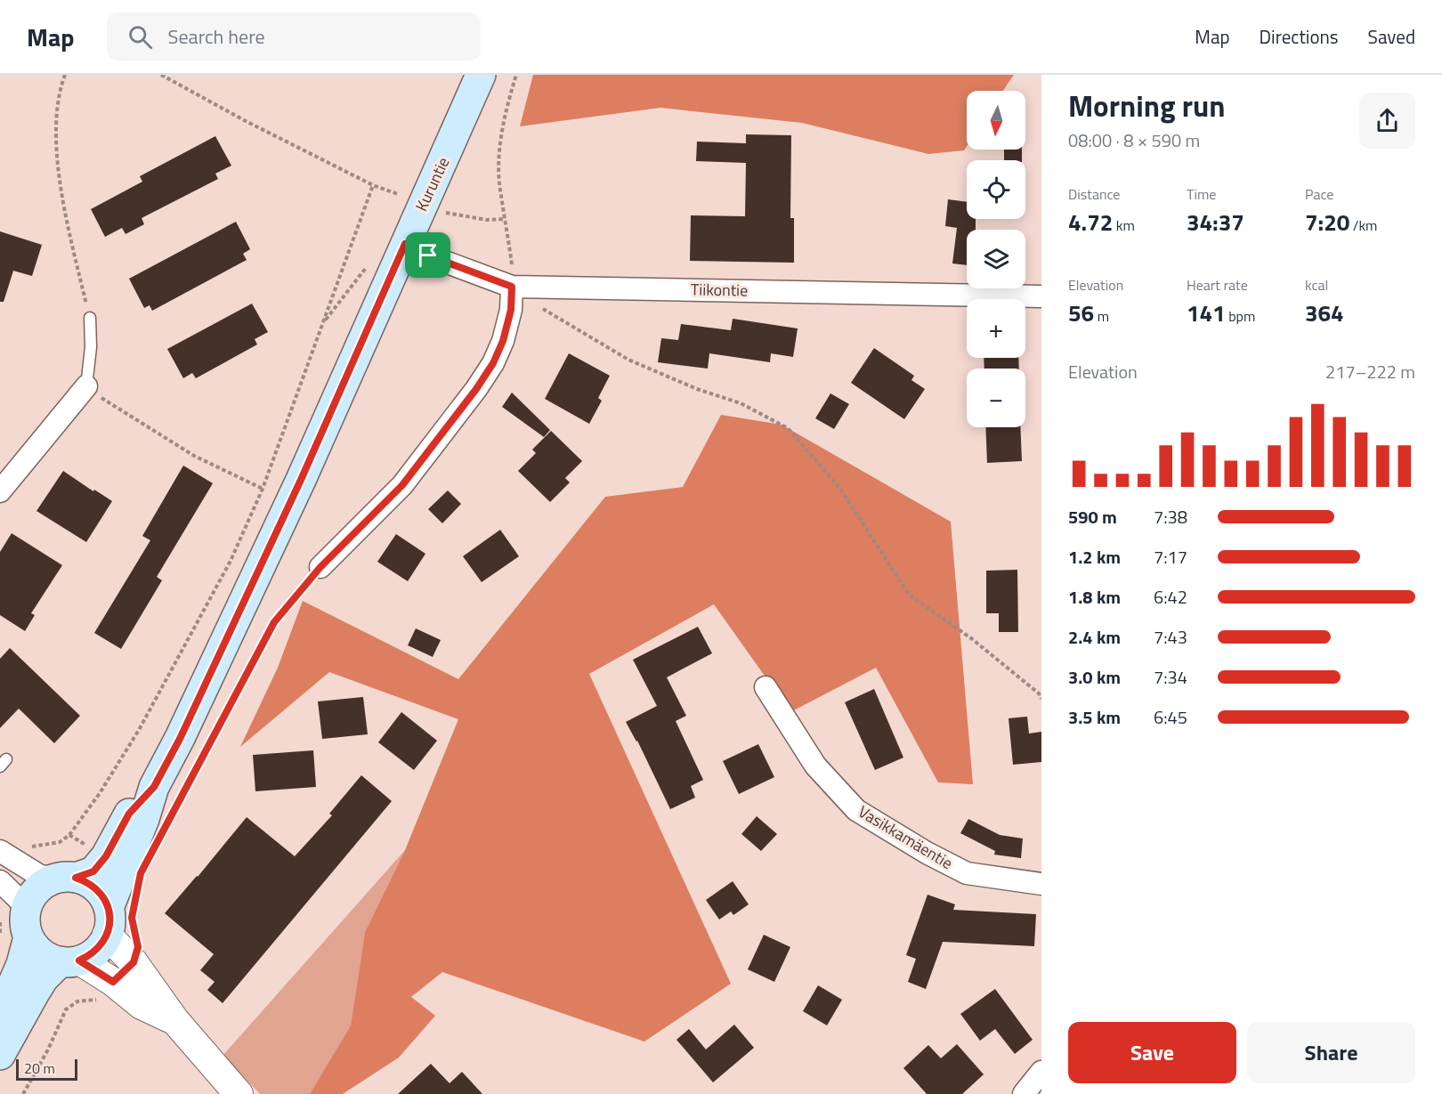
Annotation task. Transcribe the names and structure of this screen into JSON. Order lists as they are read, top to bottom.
{
  "streets": {
    "main road": ["Kuruntie"],
    "street": ["Tiikontie", "Vasikkamäentie"]
  },
  "crossings": [
    ["Kuruntie", "Tiikontie"]
  ],
  "scale_bar": "20 m",
  "north": "bottom",
  "page": {
    "header": "Map",
    "search": "Search here",
    "nav": ["Map", "Directions", "Saved"],
    "heading": ["Morning run", "08:00 · 8 × 590 m"],
    "map_buttons": ["+", "−"],
    "stats": [
      ["Distance", "4.72 km"],
      ["Time", "34:37"],
      ["Pace", "7:20 /km"],
      ["Elevation", "56 m"],
      ["Heart rate", "141 bpm"],
      ["kcal", "364"]
    ],
    "chart": ["Elevation", "217–222 m"],
    "list": [
      {
        "name": "590 m",
        "note": "7:38"
      },
      {
        "name": "1.2 km",
        "note": "7:17"
      },
      {
        "name": "1.8 km",
        "note": "6:42"
      },
      {
        "name": "2.4 km",
        "note": "7:43"
      },
      {
        "name": "3.0 km",
        "note": "7:34"
      },
      {
        "name": "3.5 km",
        "note": "6:45"
      }
    ],
    "buttons": ["Save", "Share"],
    "scale": "20 m"
  }
}
